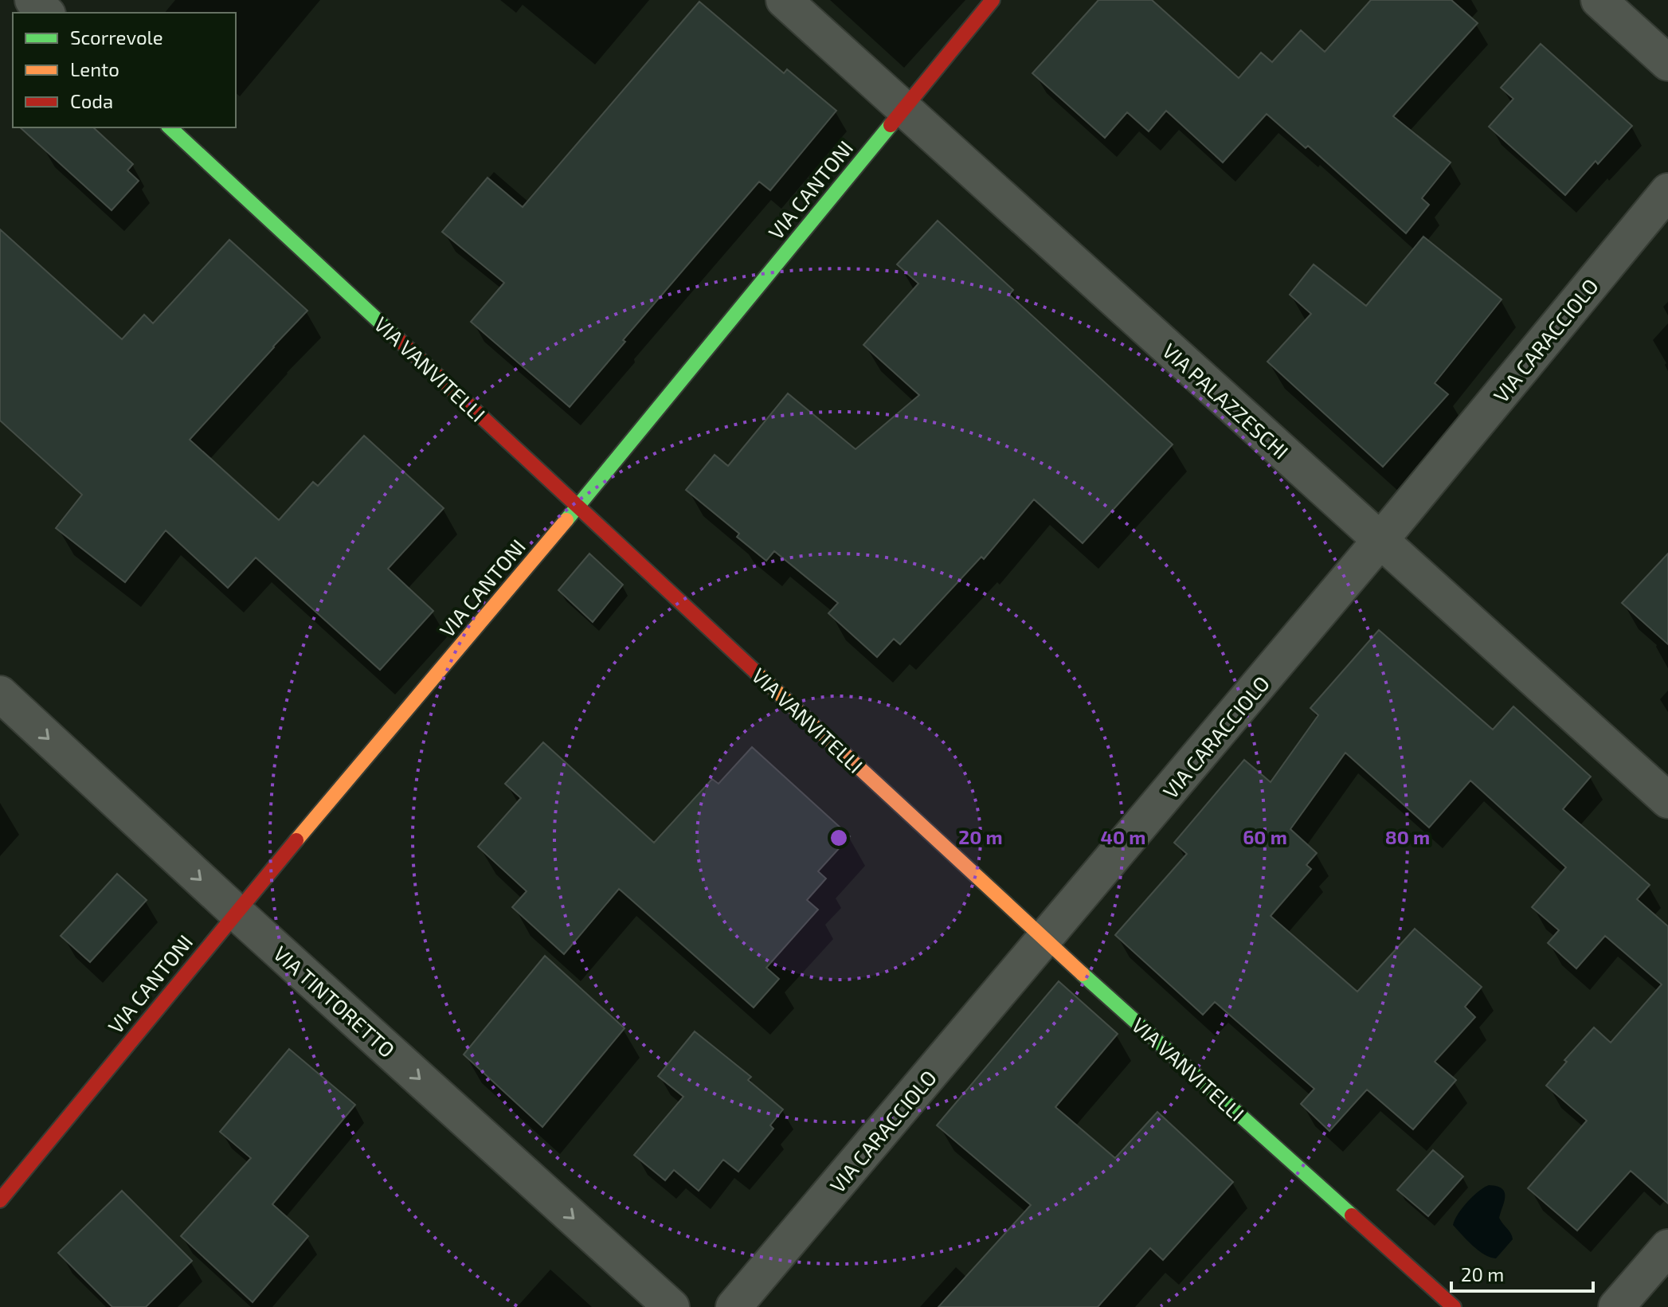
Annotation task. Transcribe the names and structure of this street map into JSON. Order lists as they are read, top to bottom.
{
  "streets": {
    "street": [
      "VIA CANTONI",
      "VIA CARACCIOLO",
      "VIA VANVITELLI",
      "VIA PALAZZESCHI",
      "VIA TINTORETTO"
    ]
  },
  "crossings": [
    ["VIA CANTONI", "VIA VANVITELLI"],
    ["VIA CANTONI", "VIA PALAZZESCHI"],
    ["VIA CANTONI", "VIA TINTORETTO"],
    ["VIA CARACCIOLO", "VIA VANVITELLI"],
    ["VIA CARACCIOLO", "VIA PALAZZESCHI"]
  ],
  "one_way": ["VIA TINTORETTO"],
  "legend": ["Scorrevole", "Lento", "Coda"],
  "scale_bar": "20 m",
  "rings": [
    "20 m",
    "40 m",
    "60 m",
    "80 m"
  ]
}
